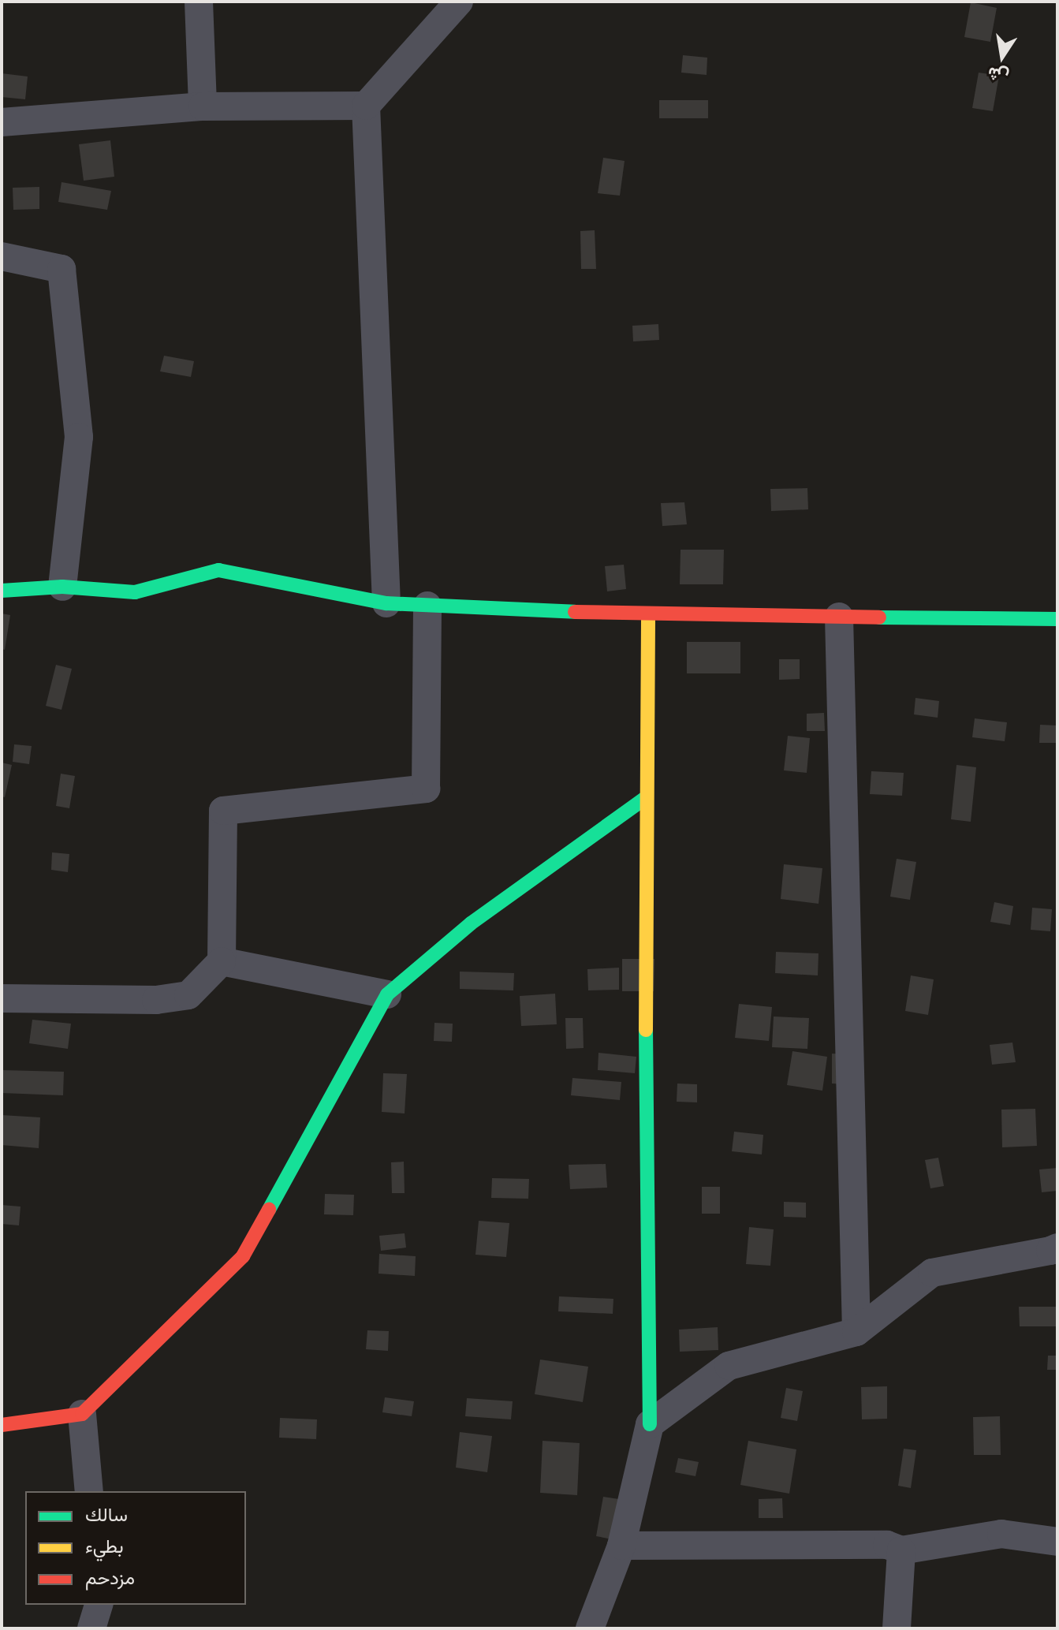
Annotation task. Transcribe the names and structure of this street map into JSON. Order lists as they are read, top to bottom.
{
  "legend": ["سالك", "بطيء", "مزدحم"],
  "north": "bottom"
}
